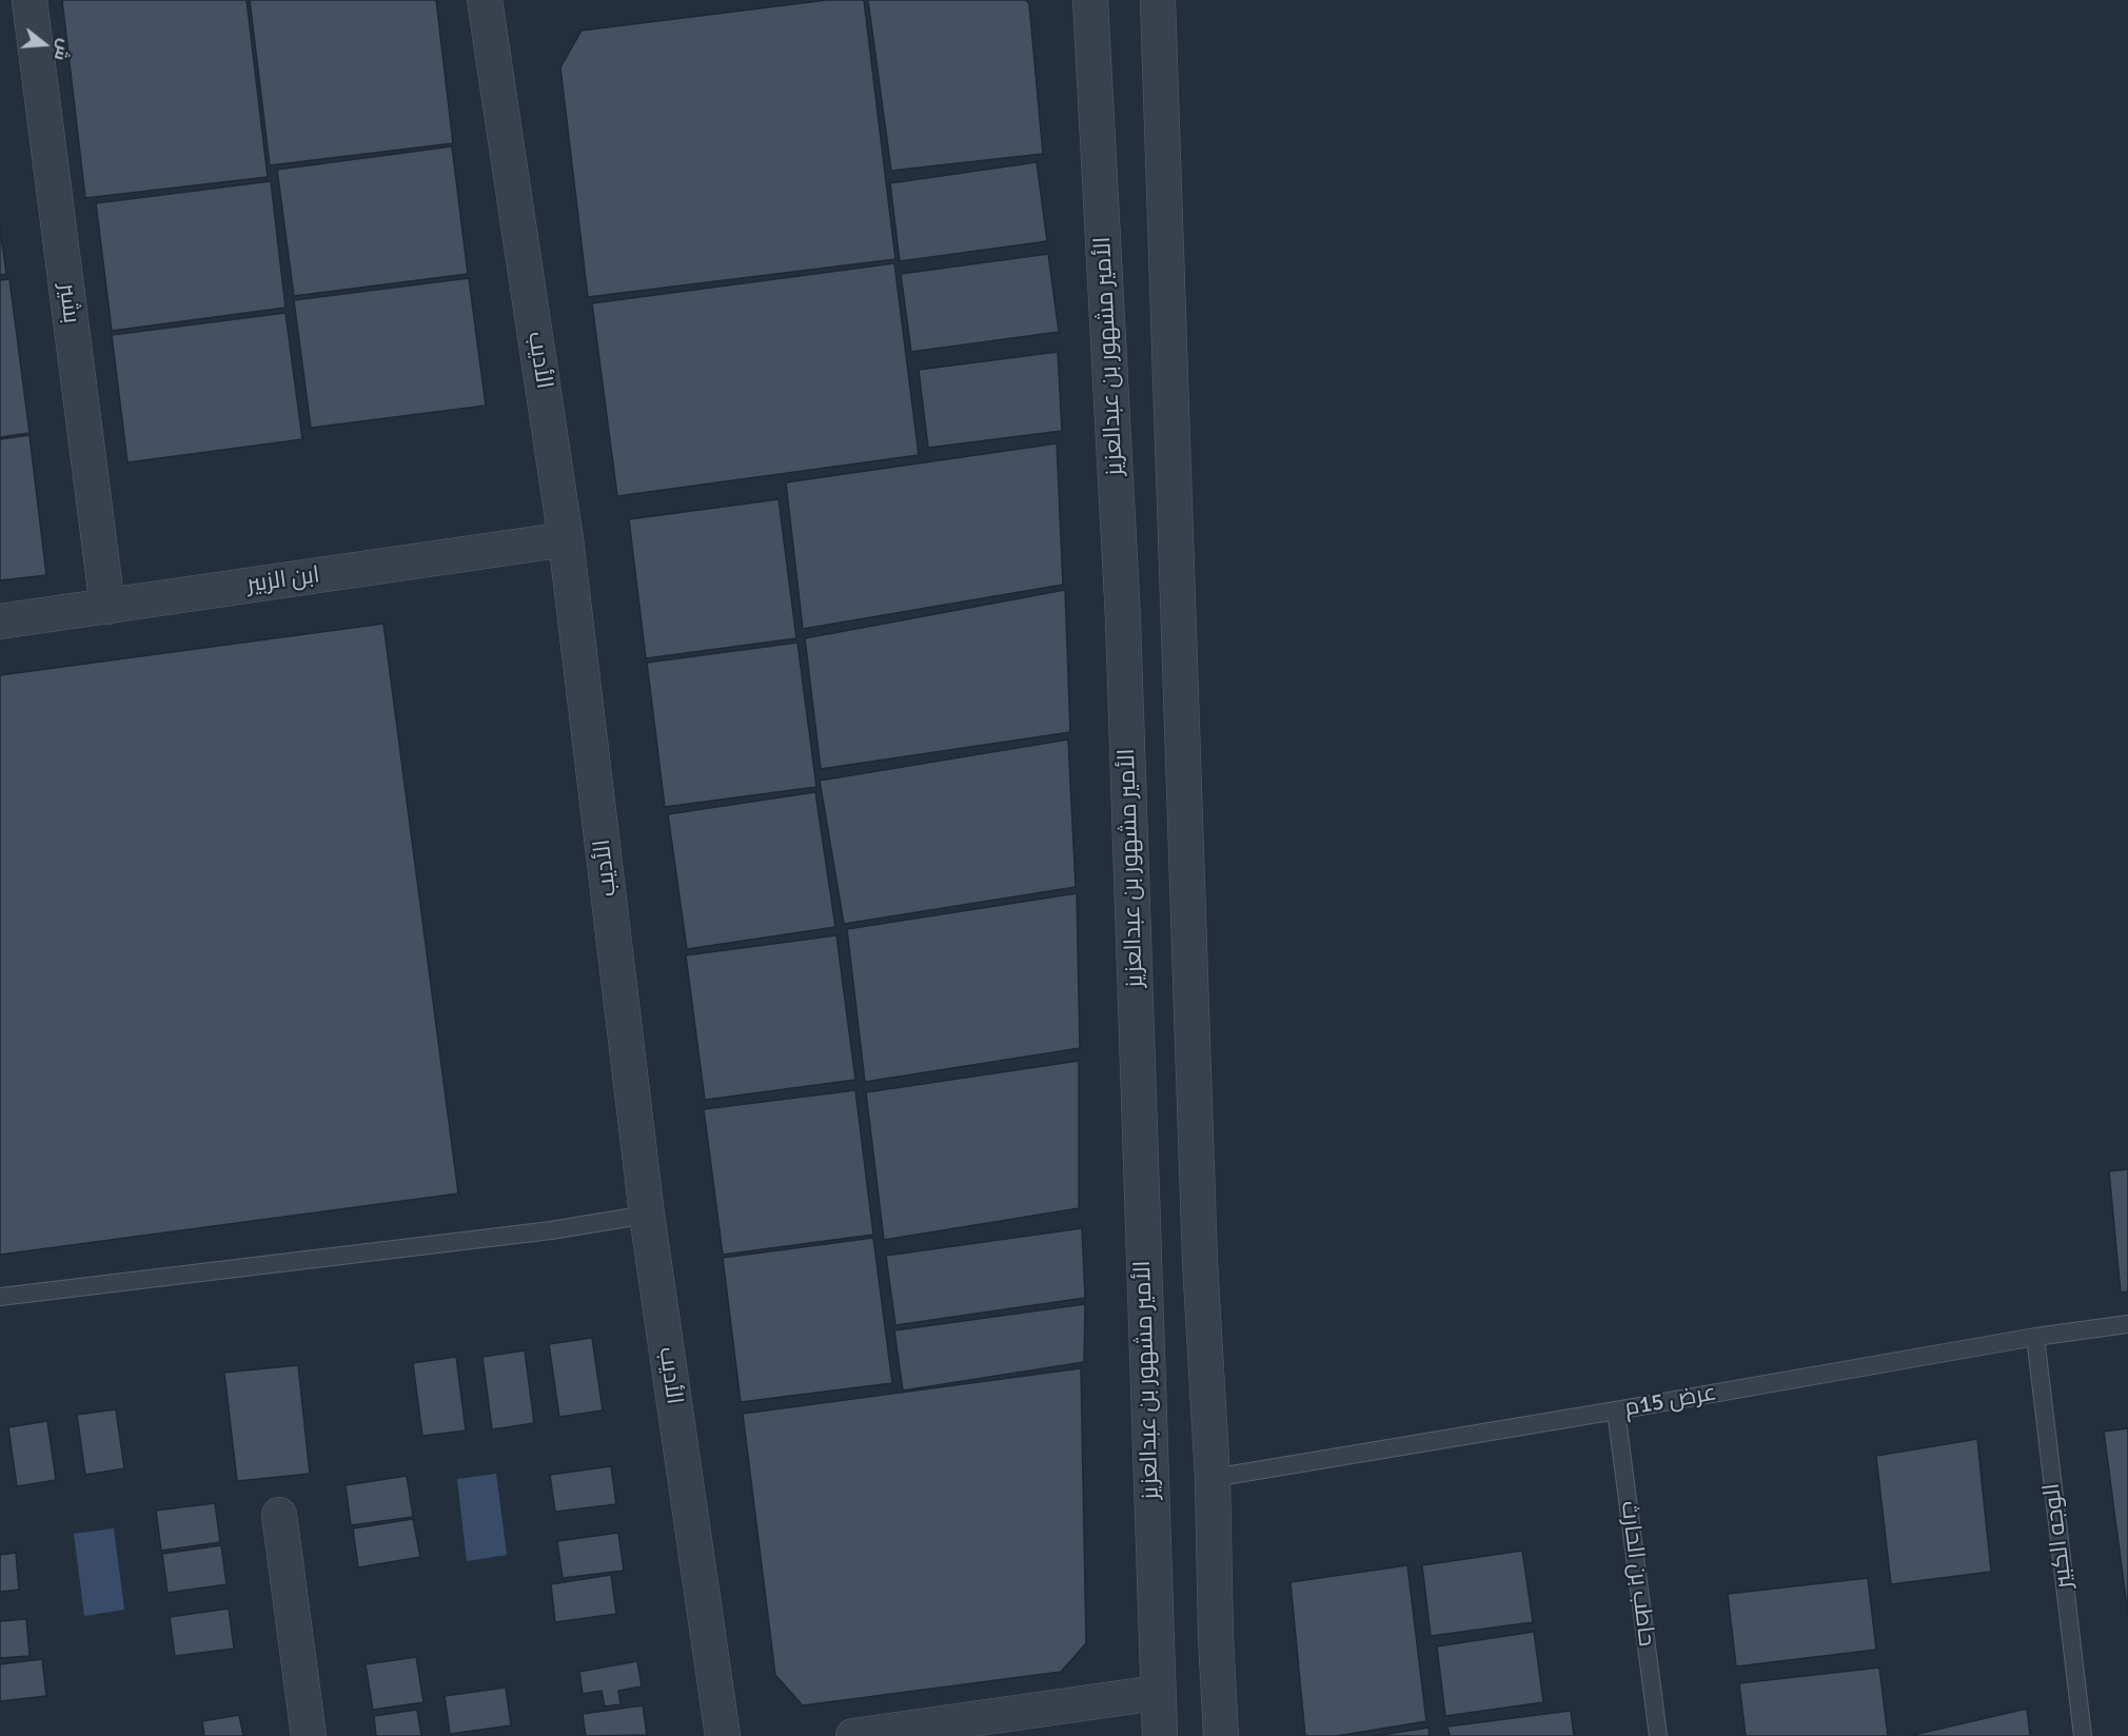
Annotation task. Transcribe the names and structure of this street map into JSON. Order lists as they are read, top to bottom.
{
  "streets": {
    "street": [
      "بشير",
      "الأمير مشهور بن عبدالعزيز",
      "الأديب",
      "ابن الزبير"
    ],
    "lane": ["عرض 15م", "الوجه الكبير", "حاطب بن الحارث"]
  },
  "crossings": [
    ["بشير", "ابن الزبير"],
    ["الأديب", "ابن الزبير"],
    ["عرض 15م", "الوجه الكبير"],
    ["عرض 15م", "حاطب بن الحارث"]
  ],
  "north": "right"
}
